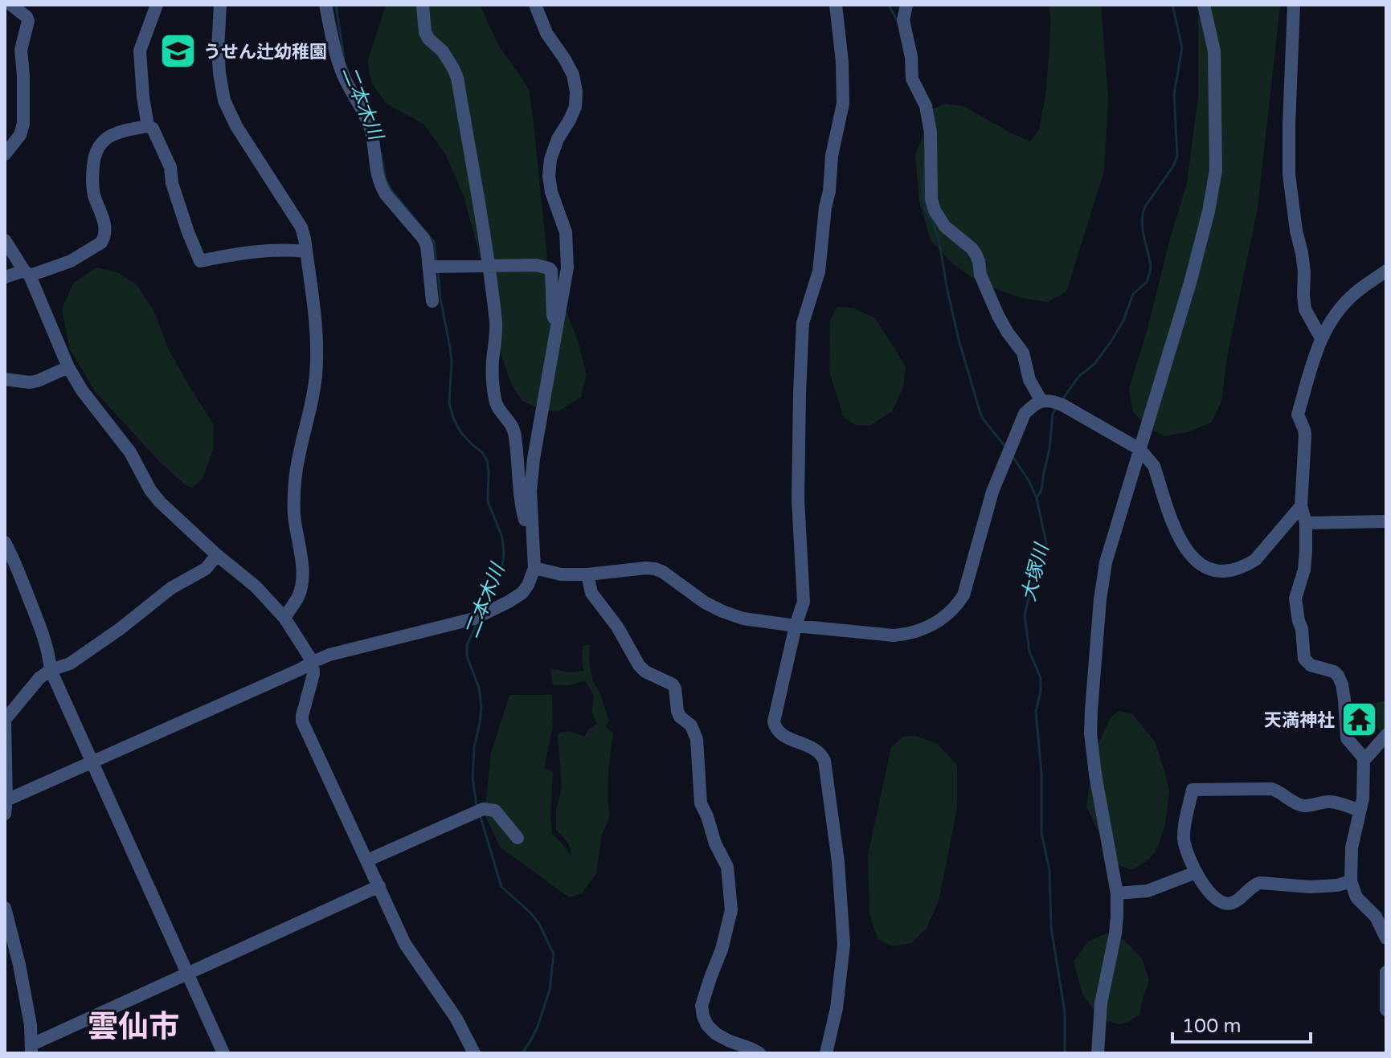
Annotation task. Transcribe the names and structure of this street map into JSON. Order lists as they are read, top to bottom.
{
  "districts": ["雲仙市"],
  "water": ["二本木川", "大塚川"],
  "places": {
    "school or university": ["うせん辻幼稚園"],
    "temple": ["天満神社"]
  },
  "scale_bar": "100 m"
}
